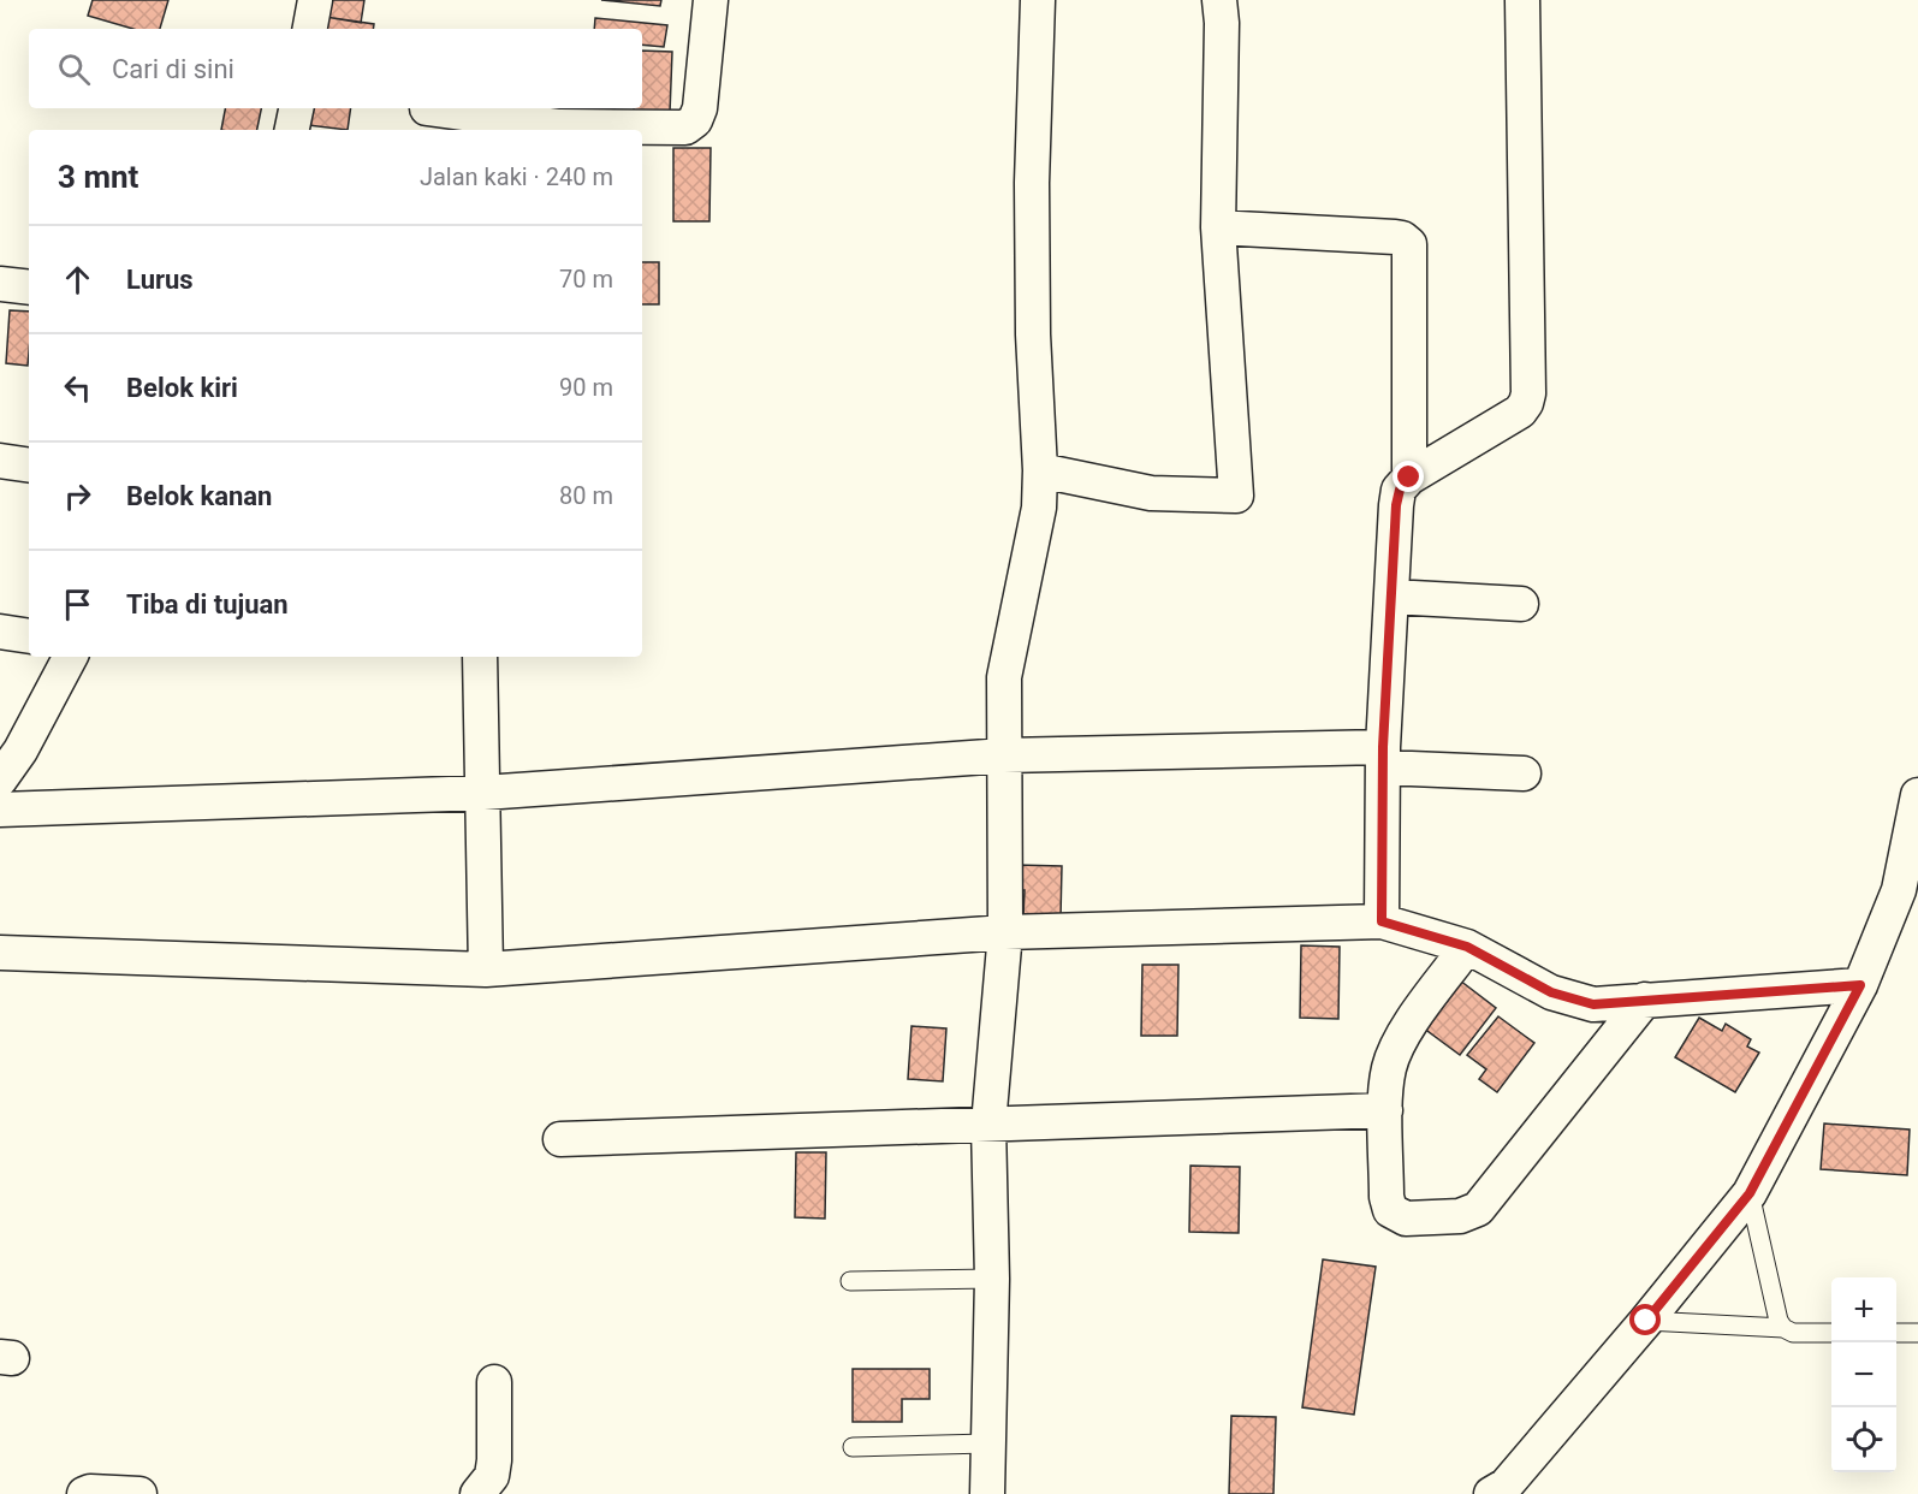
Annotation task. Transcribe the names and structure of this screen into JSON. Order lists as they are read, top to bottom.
{
  "page": {
    "search": "Cari di sini",
    "heading": ["3 mnt", "Jalan kaki · 240 m"],
    "list": [
      ["Lurus", "70 m"],
      ["Belok kiri", "90 m"],
      ["Belok kanan", "80 m"],
      "Tiba di tujuan"
    ],
    "map_buttons": ["+", "−"]
  }
}
